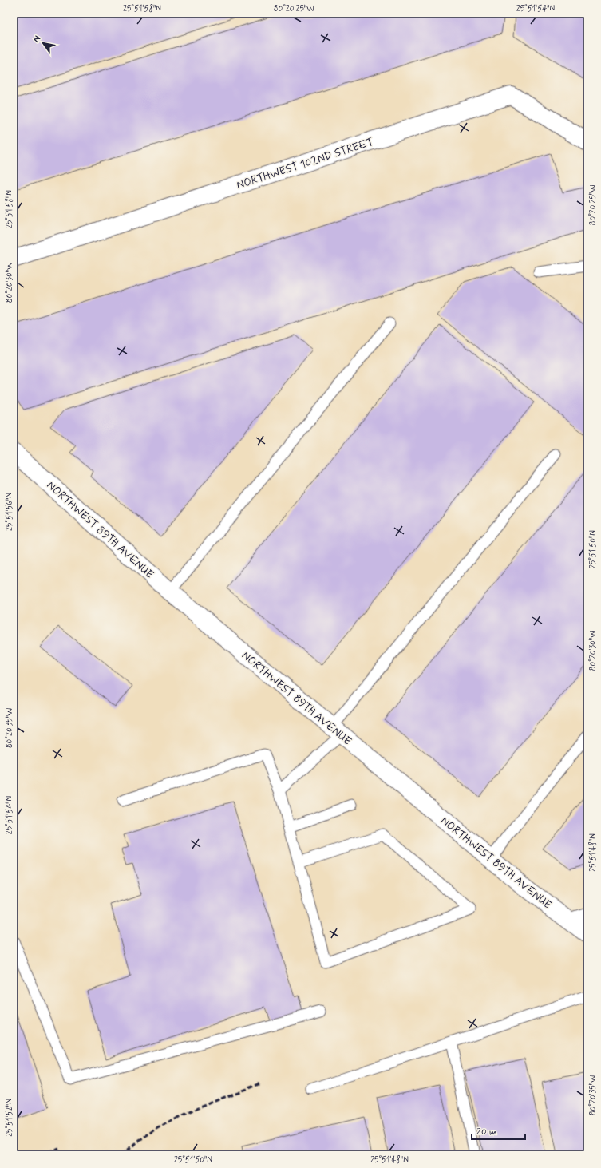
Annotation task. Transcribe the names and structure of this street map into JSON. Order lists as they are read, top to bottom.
{
  "streets": {
    "street": ["NORTHWEST 102ND STREET", "NORTHWEST 89TH AVENUE"]
  },
  "scale_bar": "20 m",
  "north": "top left",
  "coordinates": [
    "25°51'58\"N",
    "80°20'25\"W",
    "25°51'54\"N",
    "80°20'30\"W",
    "25°51'56\"N",
    "25°51'50\"N",
    "80°20'35\"W",
    "25°51'48\"N",
    "25°51'52\"N"
  ]
}
